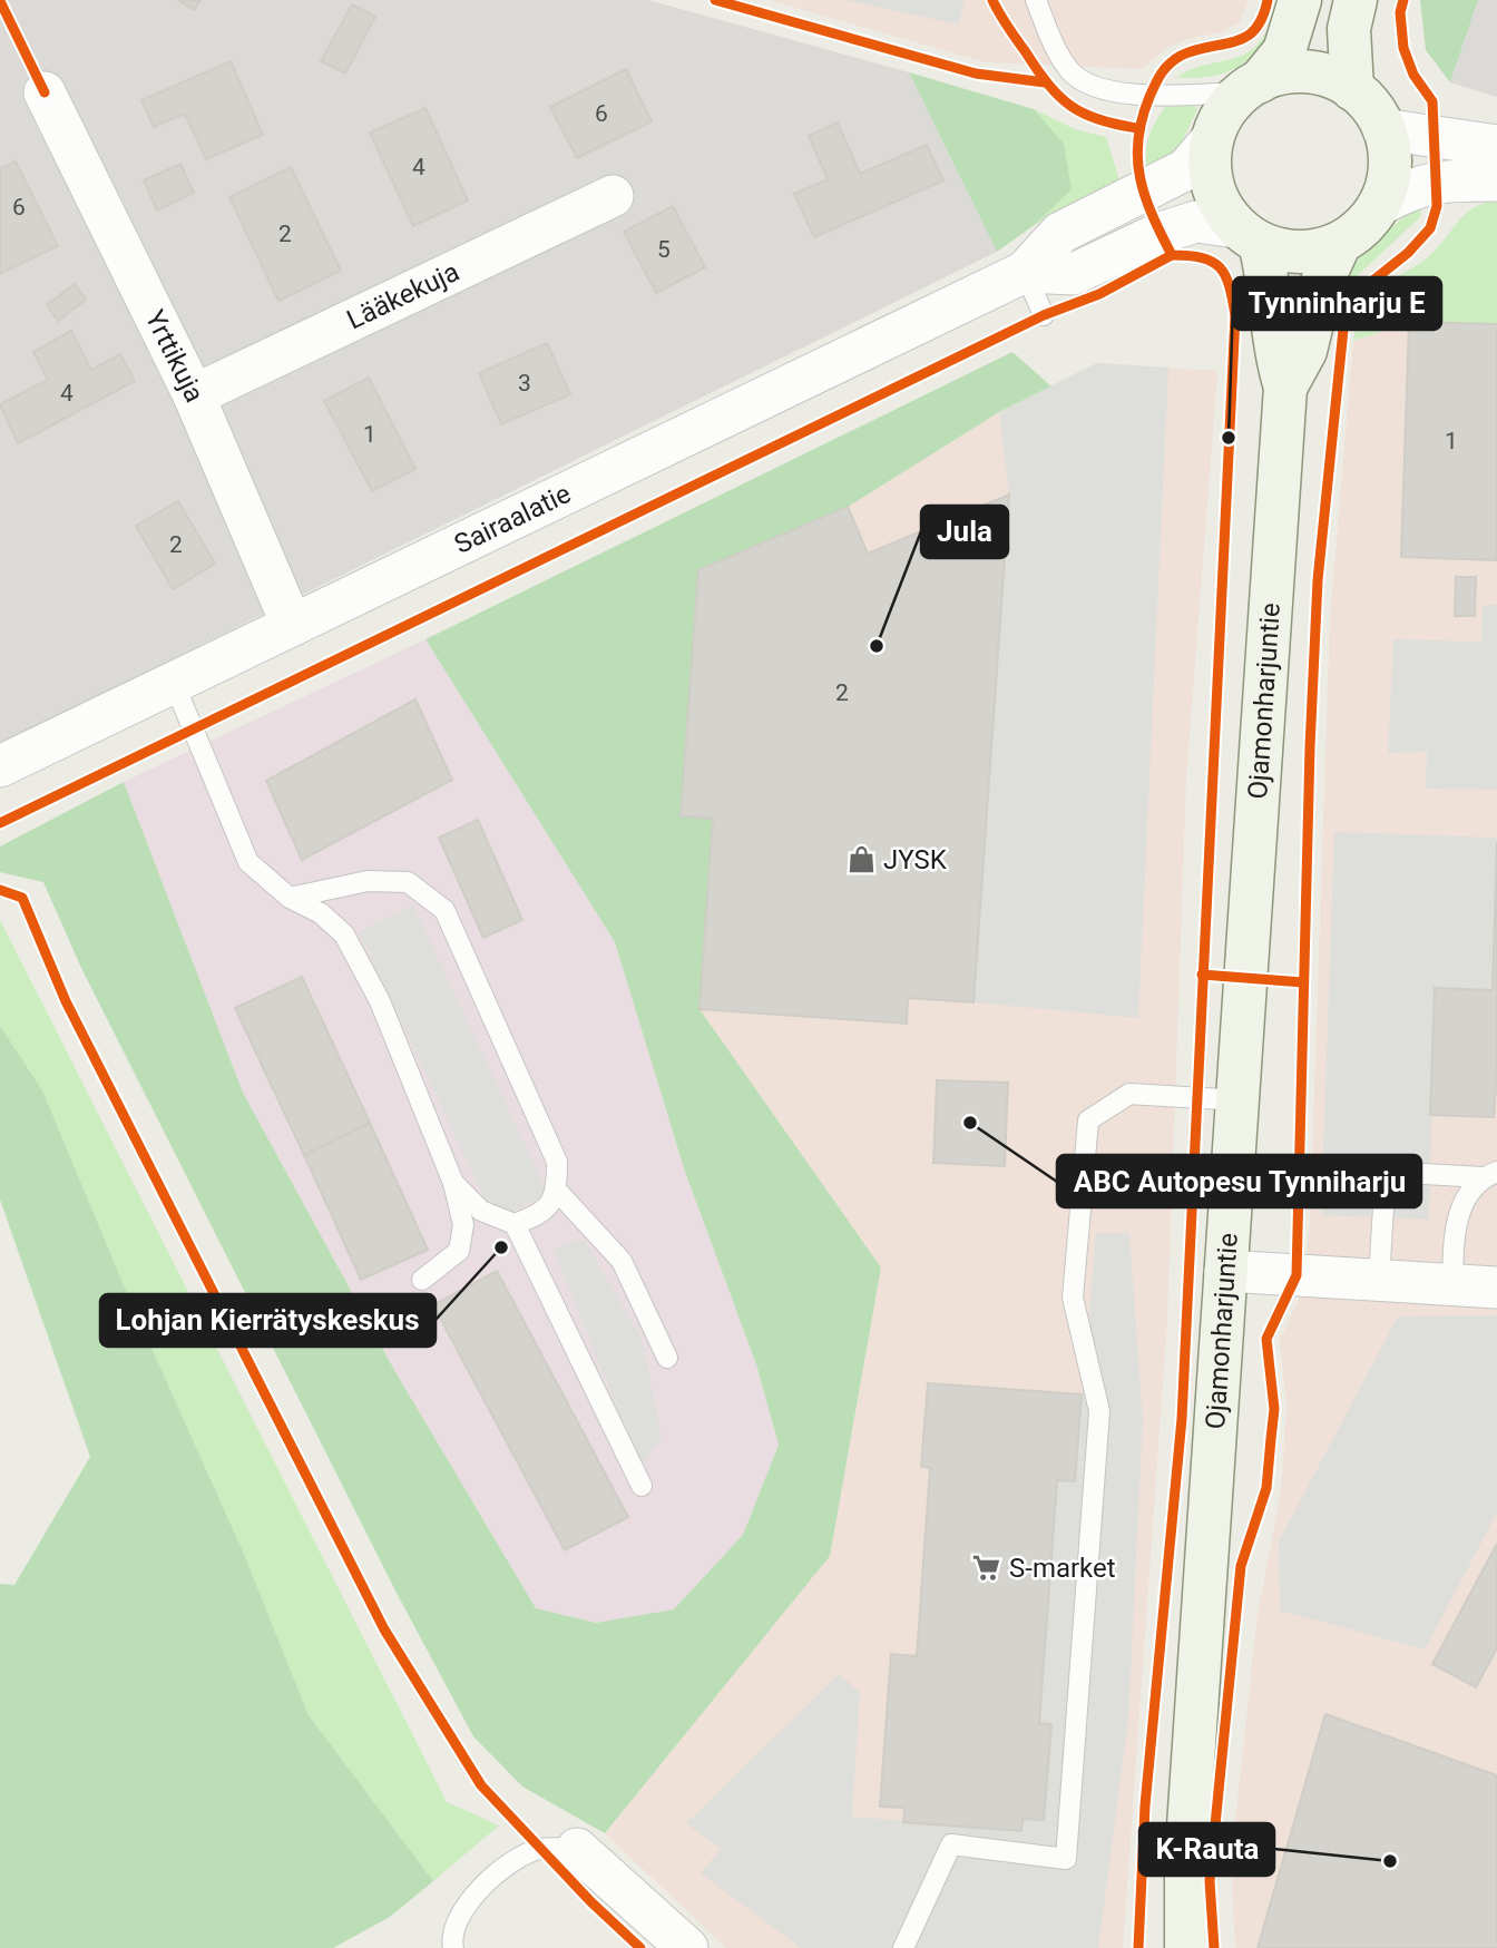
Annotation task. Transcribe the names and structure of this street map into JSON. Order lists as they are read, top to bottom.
{
  "streets": {
    "main road": ["Ojamonharjuntie"],
    "street": ["Lääkekuja", "Yrttikuja", "Sairaalatie"]
  },
  "crossings": [
    ["Lääkekuja", "Yrttikuja"],
    ["Yrttikuja", "Sairaalatie"],
    ["Sairaalatie", "Ojamonharjuntie"]
  ],
  "places": {
    "other": [
      "Tynninharju E",
      "Jula",
      "ABC Autopesu Tynniharju",
      "Lohjan Kierrätyskeskus",
      "K-Rauta"
    ],
    "shop": ["JYSK"],
    "supermarket": ["S-market"]
  },
  "house_numbers": [
    "6",
    "4",
    "6",
    "2",
    "5",
    "3",
    "4",
    "1",
    "1",
    "2",
    "2"
  ]
}
